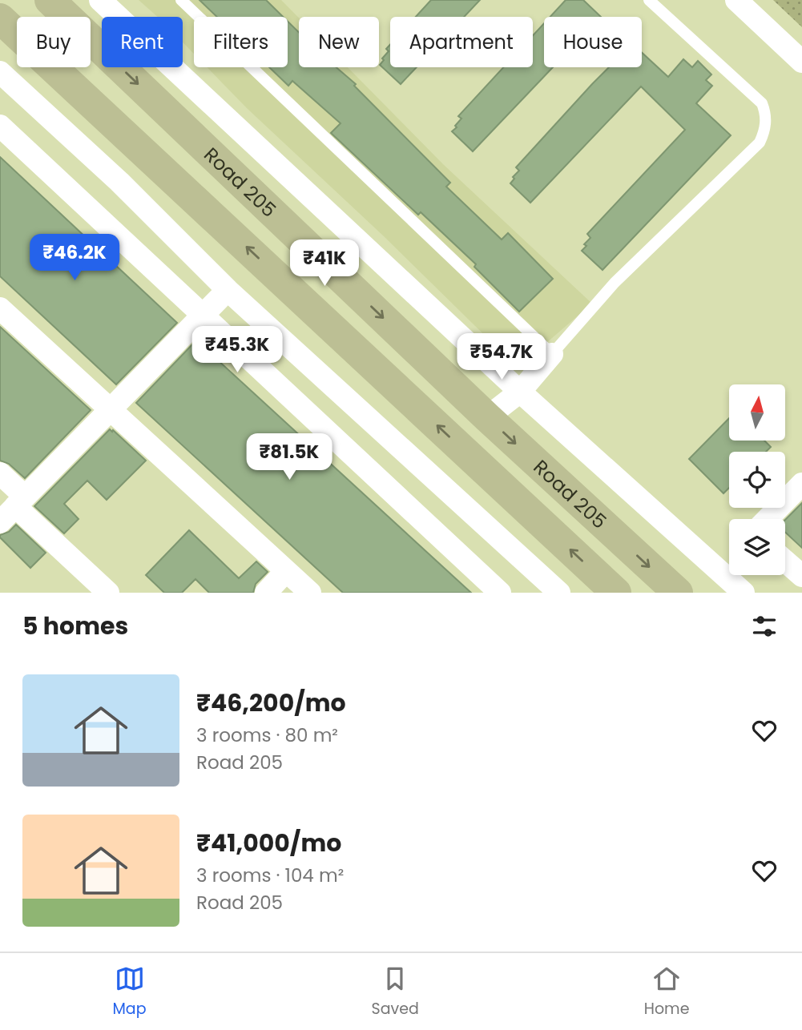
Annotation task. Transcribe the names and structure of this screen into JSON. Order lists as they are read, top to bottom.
{
  "streets": {
    "main road": ["Road 205"]
  },
  "north": "top",
  "page": {
    "chip": [
      "Buy",
      "Rent",
      "Filters",
      "New",
      "Apartment",
      "House"
    ],
    "price": [
      "₹46.2K",
      "₹41K",
      "₹45.3K",
      "₹54.7K",
      "₹81.5K"
    ],
    "heading": "5 homes",
    "list": [
      {
        "name": "₹46,200/mo",
        "note": "3 rooms · 80 m² · Road 205"
      },
      {
        "name": "₹41,000/mo",
        "note": "3 rooms · 104 m² · Road 205"
      }
    ],
    "tabs": ["Map", "Saved", "Home"]
  }
}
